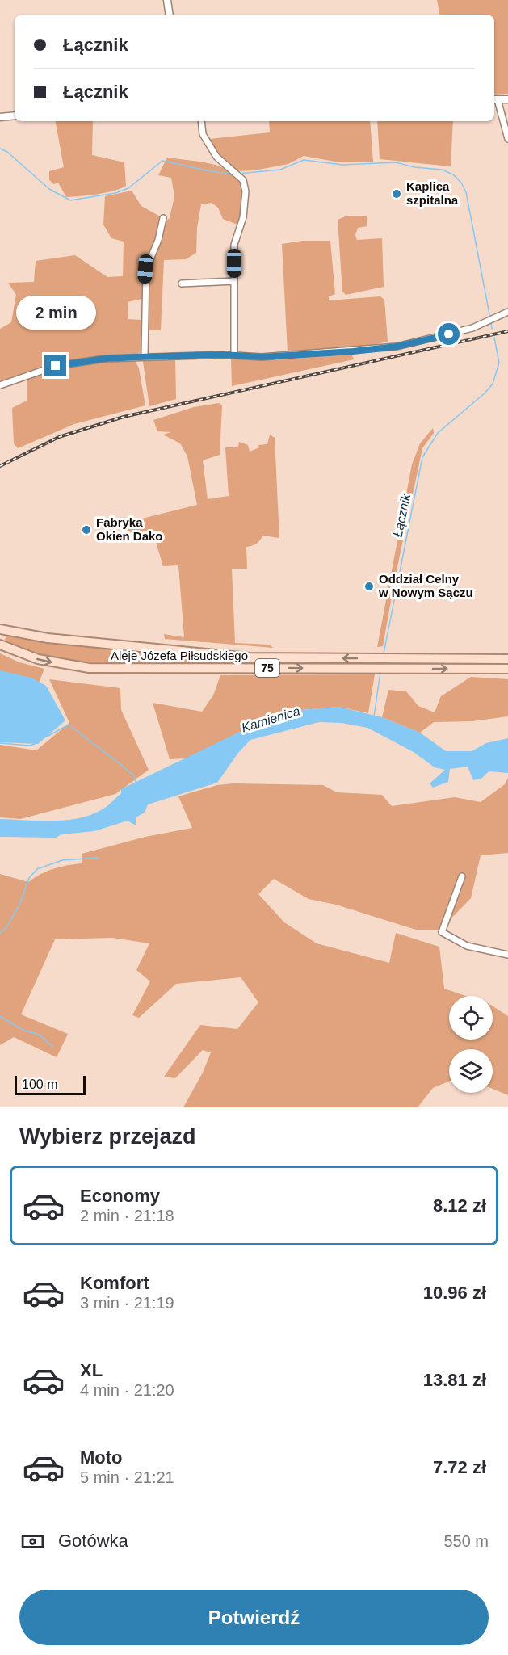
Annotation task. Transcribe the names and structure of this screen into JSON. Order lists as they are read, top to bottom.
{
  "streets": {
    "main road": ["Aleje Józefa Piłsudskiego", "75"]
  },
  "water": ["Łącznik", "Kamienica"],
  "places": ["Kaplica szpitalna", "Fabryka Okien Dako", "Oddział Celny w Nowym Sączu"],
  "scale_bar": "100 m",
  "page": {
    "banner": ["Łącznik", "Łącznik"],
    "bubble": "2 min",
    "scale": "100 m",
    "heading": "Wybierz przejazd",
    "list": [
      {
        "name": "Economy",
        "note": "2 min · 21:18",
        "value": "8.12 zł"
      },
      {
        "name": "Komfort",
        "note": "3 min · 21:19",
        "value": "10.96 zł"
      },
      {
        "name": "XL",
        "note": "4 min · 21:20",
        "value": "13.81 zł"
      },
      {
        "name": "Moto",
        "note": "5 min · 21:21",
        "value": "7.72 zł"
      }
    ],
    "pay": ["Gotówka", "550 m"],
    "buttons": "Potwierdź"
  }
}
